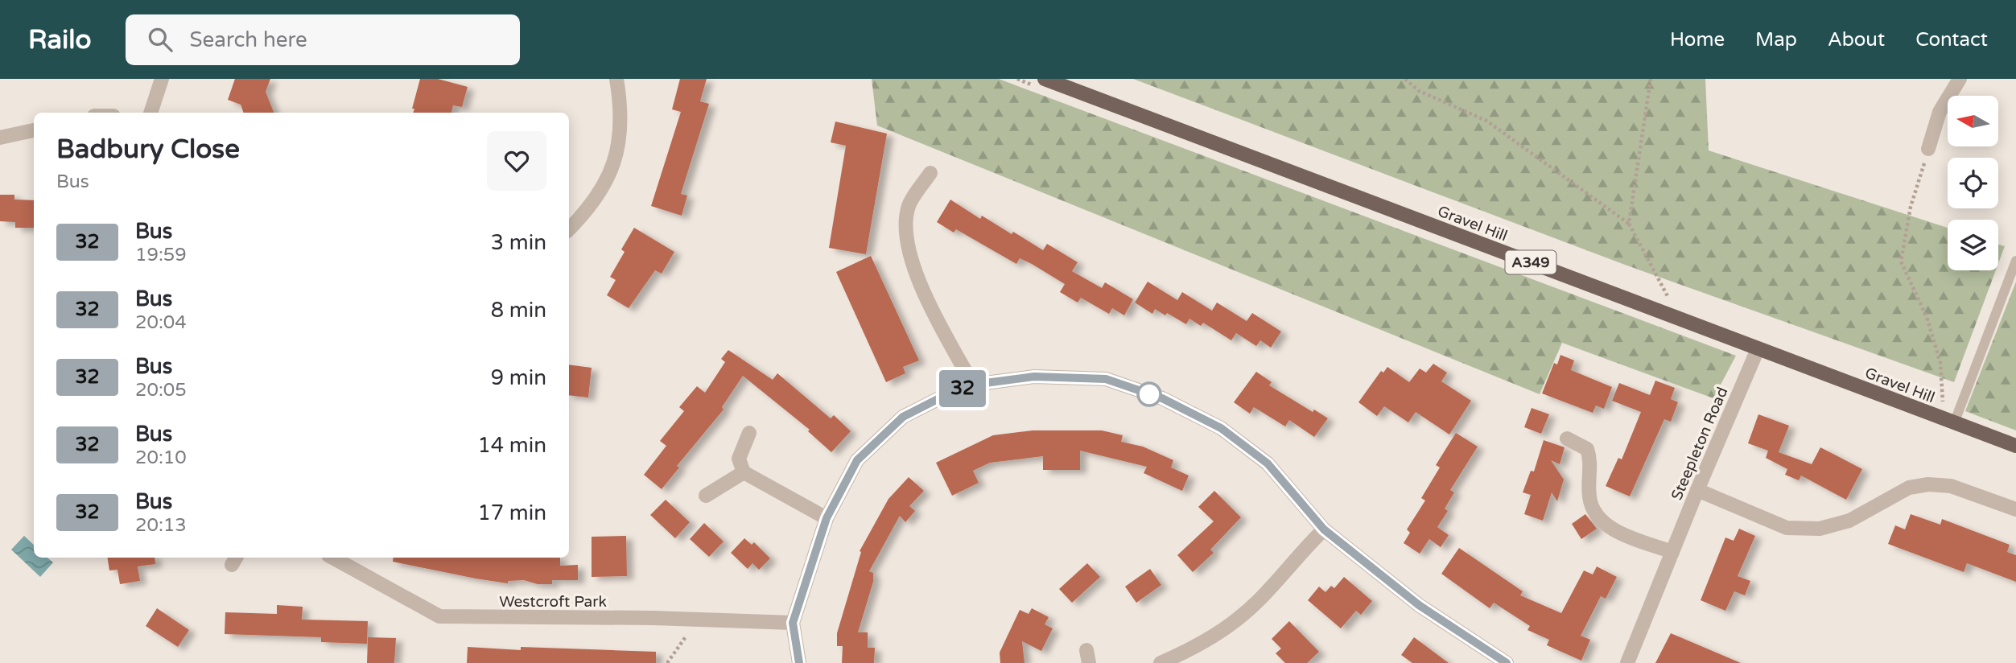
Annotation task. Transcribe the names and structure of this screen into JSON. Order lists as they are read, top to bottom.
{
  "streets": {
    "main road": ["Gravel Hill", "A349"],
    "street": ["Steepleton Road", "Westcroft Park"]
  },
  "crossings": [
    ["Gravel Hill", "Steepleton Road"]
  ],
  "lines": ["bus line 32"],
  "north": "left",
  "page": {
    "header": "Railo",
    "search": "Search here",
    "nav": [
      "Home",
      "Map",
      "About",
      "Contact"
    ],
    "on_map": "32",
    "heading": ["Badbury Close", "Bus"],
    "list": [
      {
        "mark": "32",
        "name": "Bus",
        "note": "19:59",
        "value": "3 min"
      },
      {
        "mark": "32",
        "name": "Bus",
        "note": "20:04",
        "value": "8 min"
      },
      {
        "mark": "32",
        "name": "Bus",
        "note": "20:05",
        "value": "9 min"
      },
      {
        "mark": "32",
        "name": "Bus",
        "note": "20:10",
        "value": "14 min"
      },
      {
        "mark": "32",
        "name": "Bus",
        "note": "20:13",
        "value": "17 min"
      }
    ]
  }
}
